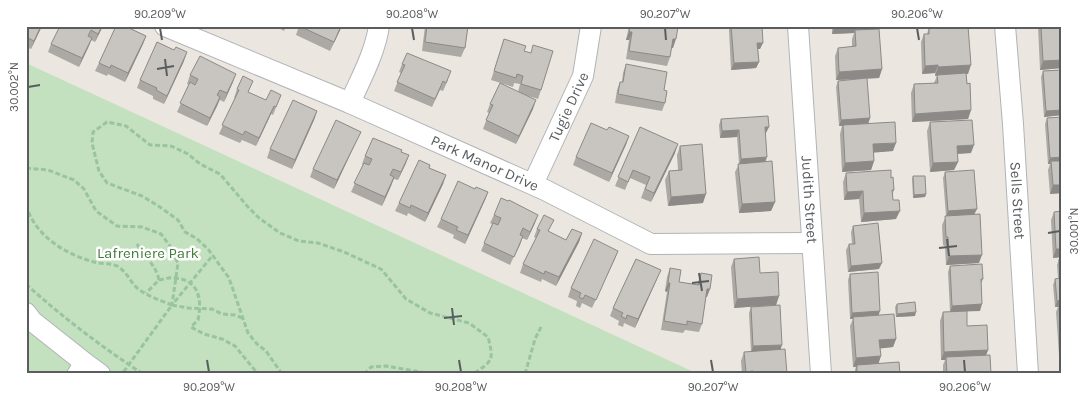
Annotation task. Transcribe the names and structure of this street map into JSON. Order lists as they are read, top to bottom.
{
  "streets": {
    "street": [
      "Tugie Drive",
      "Park Manor Drive",
      "Judith Street",
      "Sells Street"
    ]
  },
  "crossings": [
    ["Tugie Drive", "Park Manor Drive"],
    ["Park Manor Drive", "Judith Street"]
  ],
  "parks": ["Lafreniere Park"],
  "coordinates": [
    "90.209°W",
    "90.208°W",
    "90.207°W",
    "90.206°W",
    "30.002°N",
    "30.001°N"
  ]
}
